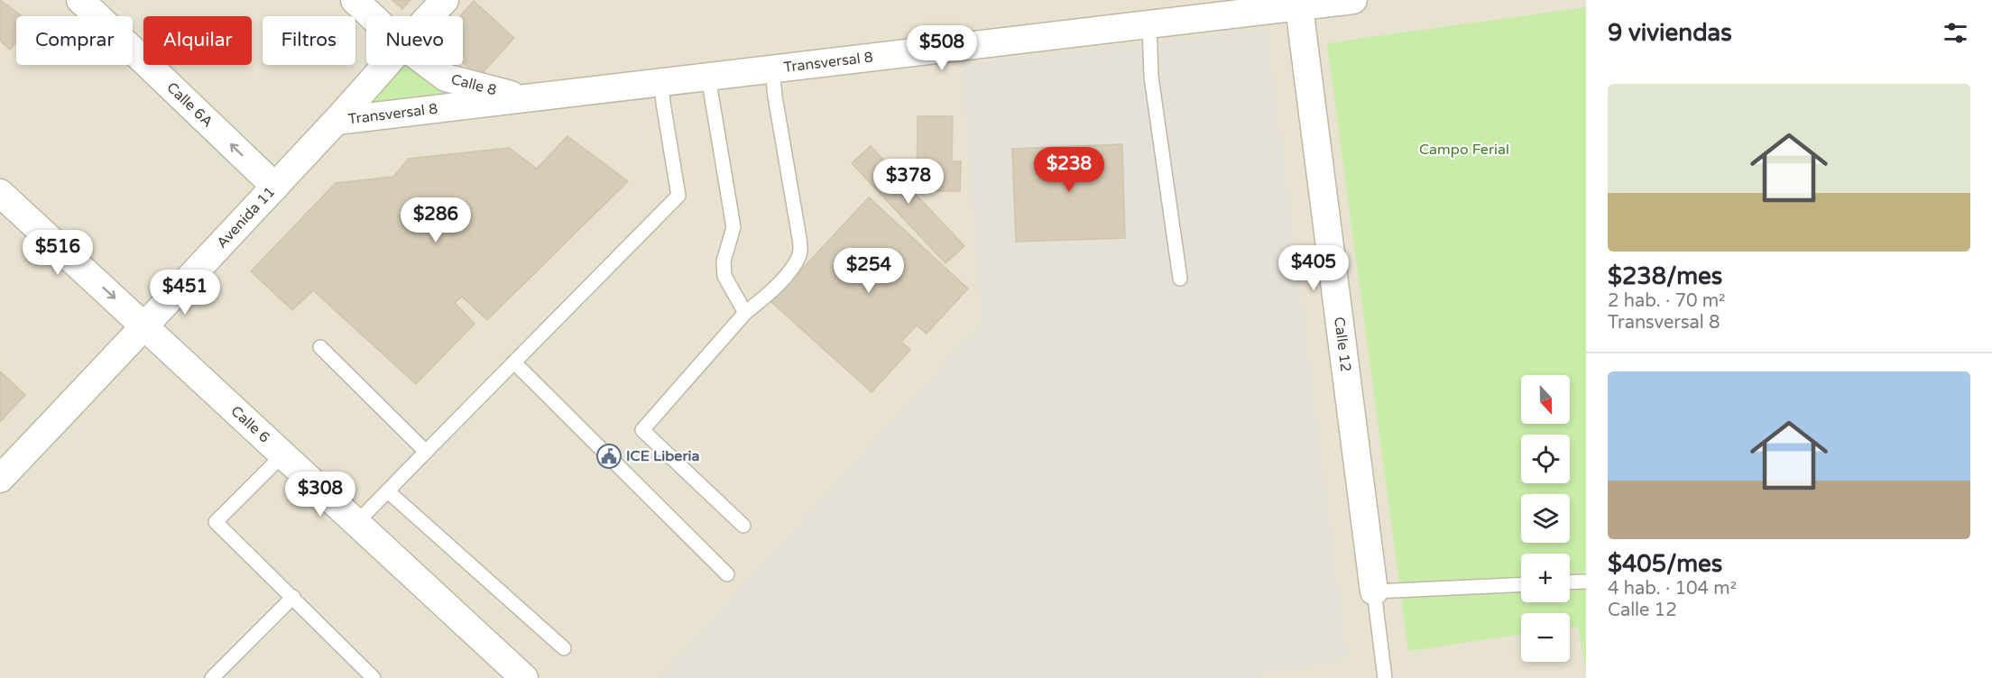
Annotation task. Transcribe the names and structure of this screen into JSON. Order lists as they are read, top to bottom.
{
  "streets": {
    "street": [
      "Transversal 8",
      "Calle 8",
      "Calle 6A",
      "Avenida 11",
      "Calle 12",
      "Calle 6"
    ]
  },
  "crossings": [
    ["Transversal 8", "Calle 8"],
    ["Transversal 8", "Avenida 11"],
    ["Transversal 8", "Calle 12"],
    ["Calle 6A", "Avenida 11"],
    ["Avenida 11", "Calle 6"]
  ],
  "one_way": ["Calle 6A"],
  "parks": ["Campo Ferial"],
  "places": {
    "public building": ["ICE Liberia"]
  },
  "north": "bottom",
  "page": {
    "heading": "9 viviendas",
    "chip": [
      "Comprar",
      "Alquilar",
      "Filtros",
      "Nuevo"
    ],
    "price": [
      "$508",
      "$238",
      "$378",
      "$286",
      "$516",
      "$405",
      "$254",
      "$451",
      "$308"
    ],
    "list": [
      {
        "name": "$238/mes",
        "note": "2 hab. · 70 m² · Transversal 8"
      },
      {
        "name": "$405/mes",
        "note": "4 hab. · 104 m² · Calle 12"
      }
    ],
    "map_buttons": ["+", "−"]
  }
}
